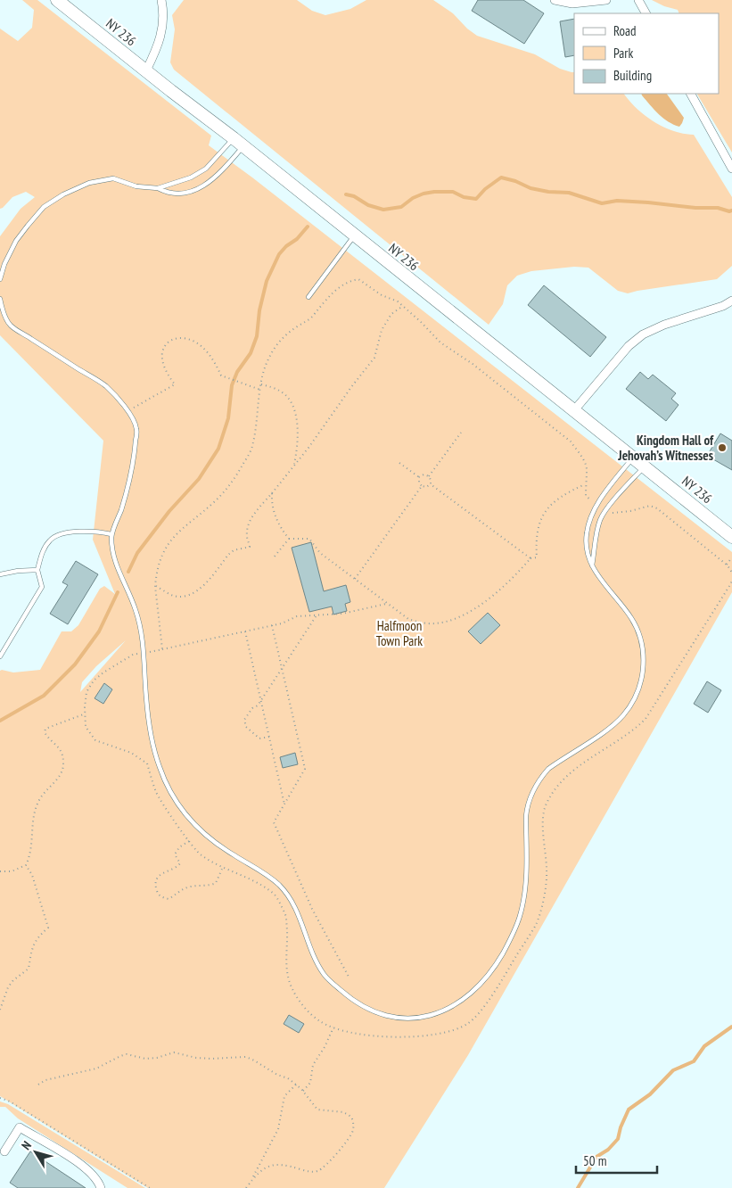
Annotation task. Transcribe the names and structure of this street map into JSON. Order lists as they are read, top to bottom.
{
  "streets": {
    "main road": ["NY 236"]
  },
  "parks": ["Halfmoon Town Park"],
  "places": ["Kingdom Hall of Jehovah’s Witnesses"],
  "legend": ["Road", "Park", "Building"],
  "scale_bar": "50 m",
  "north": "top left"
}
